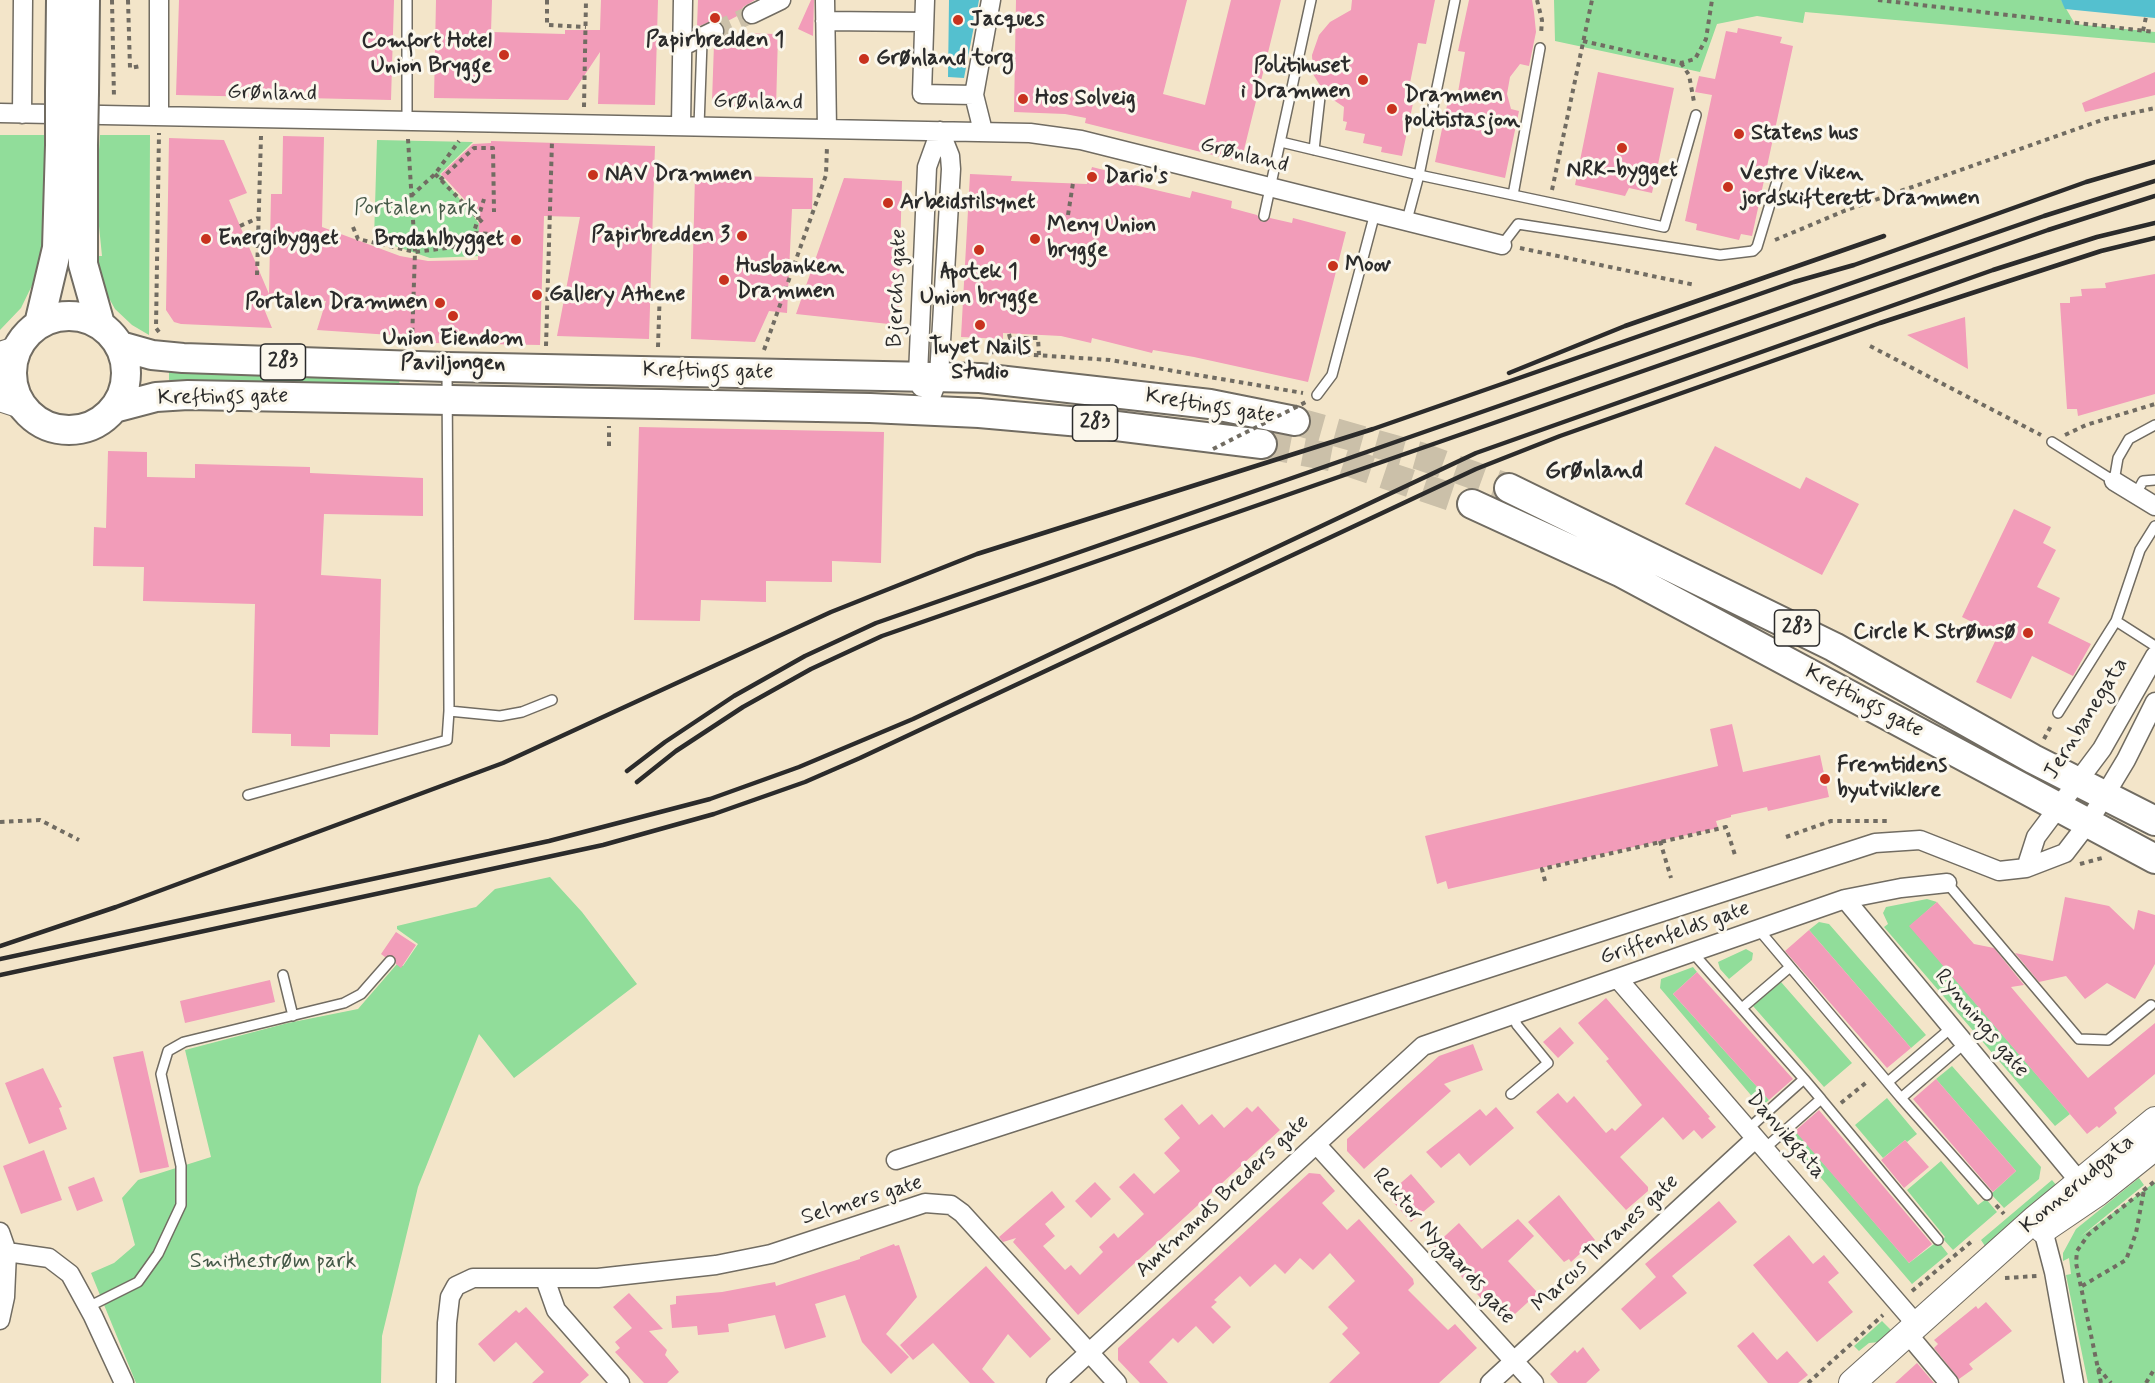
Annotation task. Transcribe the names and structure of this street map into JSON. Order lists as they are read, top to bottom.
{
  "streets": {
    "main road": ["283", "Kreftings gate", "Konnerudgata"],
    "street": [
      "Grønland",
      "Bjerchs gate",
      "Jernbanegata",
      "Griffenfelds gate",
      "Rynnings gate",
      "Danvikgata",
      "Amtmands Breders gate",
      "Selmers gate",
      "Marcus Thranes gate",
      "Rektor Nygaards gate"
    ]
  },
  "crossings": [
    ["Grønland", "Bjerchs gate"],
    ["Bjerchs gate", "Kreftings gate"],
    ["283", "Kreftings gate"],
    ["Kreftings gate", "Jernbanegata"],
    ["Griffenfelds gate", "Rynnings gate"],
    ["Griffenfelds gate", "Danvikgata"],
    ["Griffenfelds gate", "Amtmands Breders gate"],
    ["Rynnings gate", "Konnerudgata"],
    ["Danvikgata", "Konnerudgata"],
    ["Danvikgata", "Marcus Thranes gate"],
    ["Amtmands Breders gate", "Selmers gate"],
    ["Amtmands Breders gate", "Rektor Nygaards gate"],
    ["Marcus Thranes gate", "Rektor Nygaards gate"]
  ],
  "districts": ["Grønland"],
  "parks": ["Portalen park", "Smithestrøm park"],
  "places": [
    "Papirbredden 1",
    "Jacques",
    "Comfort Hotel Union Brygge",
    "Grønland torg",
    "Politihuset i Drammen",
    "Hos Solveig",
    "Drammen politistasjon",
    "Statens hus",
    "NRK-bygget",
    "NAV Drammen",
    "Dario's",
    "Vestre Viken jordskifterett Drammen",
    "Arbeidstilsynet",
    "Papirbredden 3",
    "Energibygget",
    "Meny Union brygge",
    "Brodahlbygget",
    "Apotek 1 Union brygge",
    "Moov",
    "Husbanken Drammen",
    "Gallery Athene",
    "Portalen Drammen",
    "Union Eiendom Paviljongen",
    "Tuyet Nails Studio",
    "Circle K Strømsø",
    "Fremtidens byutviklere"
  ]
}
